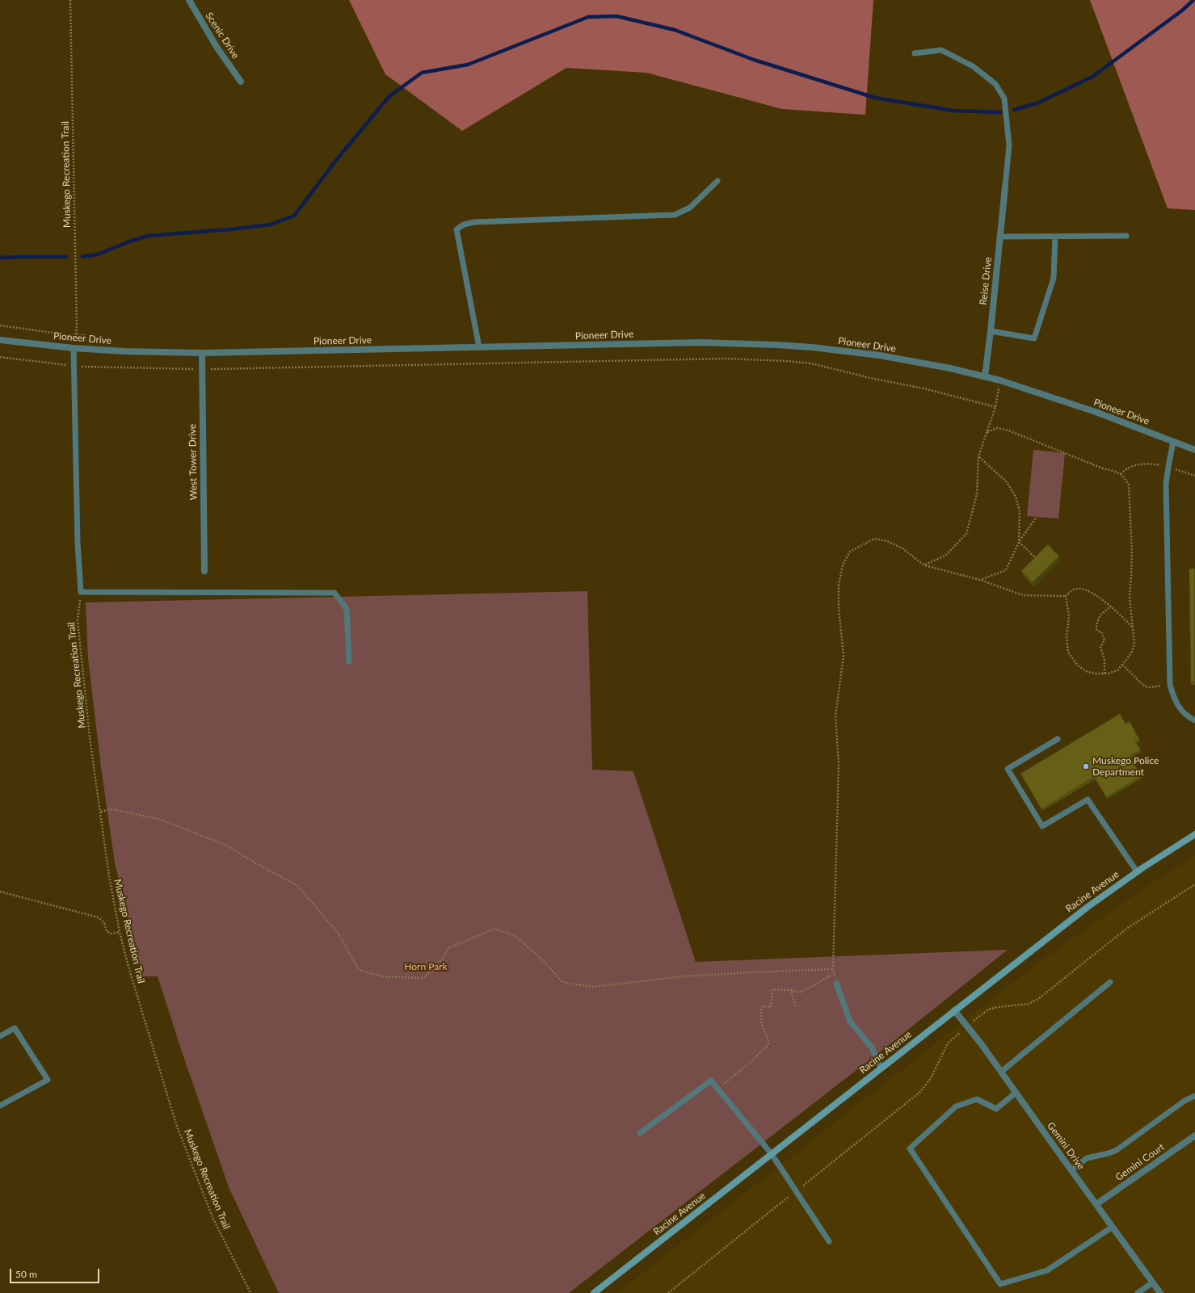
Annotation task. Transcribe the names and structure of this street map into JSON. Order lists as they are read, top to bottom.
{
  "streets": {
    "main road": ["Racine Avenue"],
    "street": [
      "Scenic Drive",
      "Reise Drive",
      "Pioneer Drive",
      "West Tower Drive",
      "Gemini Drive",
      "Gemini Court"
    ],
    "path": ["Muskego Recreation Trail"]
  },
  "crossings": [
    ["Muskego Recreation Trail", "Pioneer Drive"],
    ["Reise Drive", "Pioneer Drive"],
    ["Pioneer Drive", "West Tower Drive"],
    ["Racine Avenue", "Gemini Drive"],
    ["Gemini Drive", "Gemini Court"]
  ],
  "parks": ["Horn Park"],
  "places": ["Muskego Police Department"],
  "scale_bar": "50 m"
}
